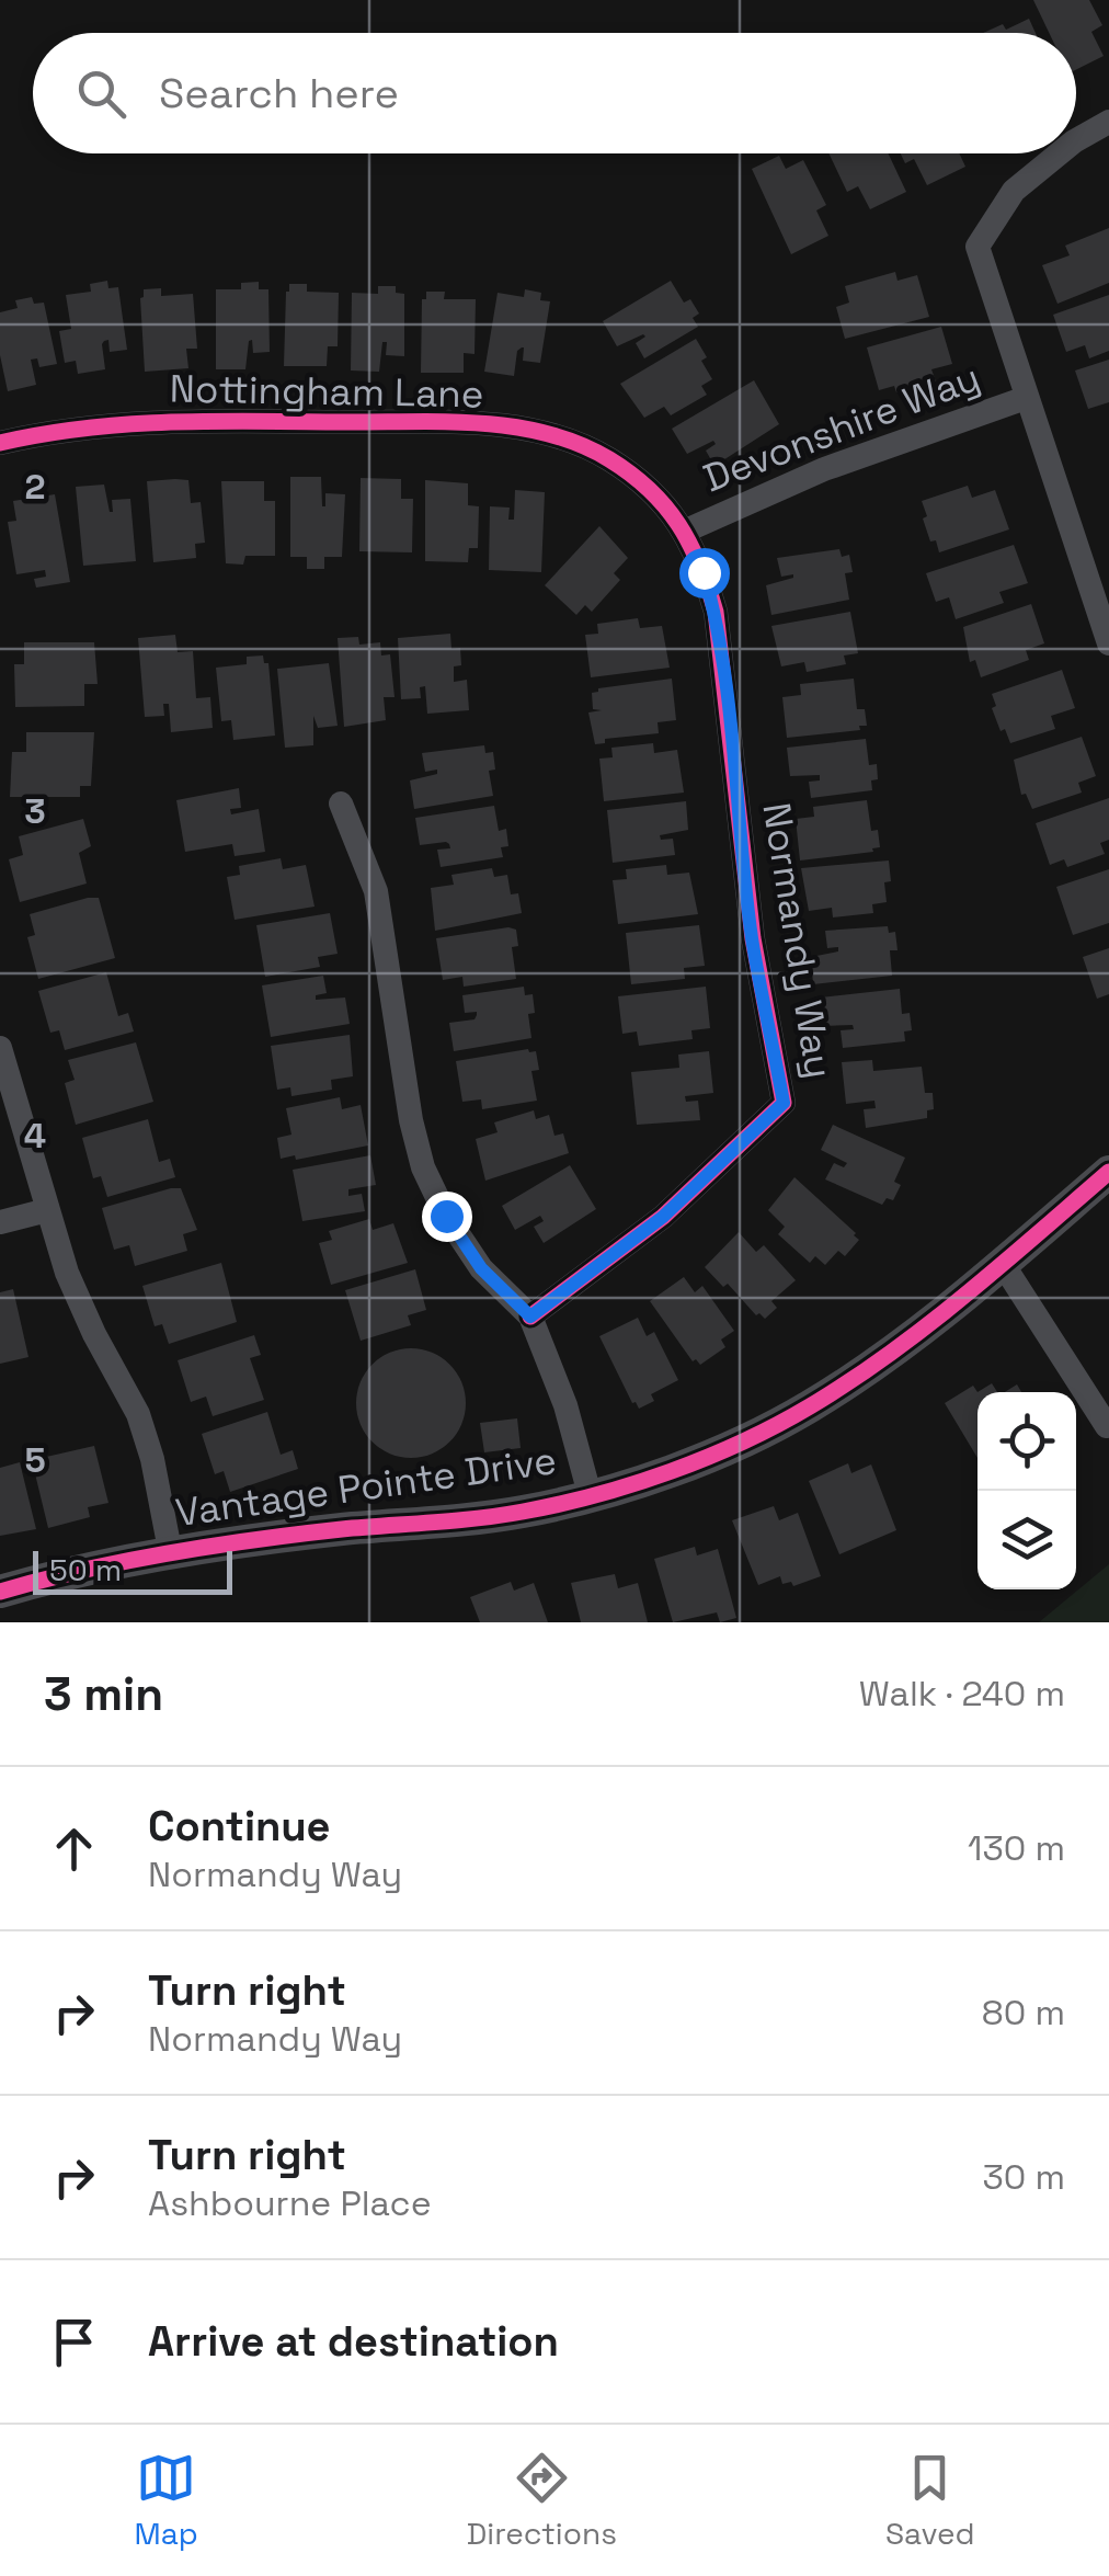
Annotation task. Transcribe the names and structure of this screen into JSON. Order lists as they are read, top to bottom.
{
  "streets": {
    "street": [
      "Nottingham Lane",
      "Devonshire Way",
      "Normandy Way",
      "Vantage Pointe Drive"
    ]
  },
  "crossings": [
    ["Nottingham Lane", "Devonshire Way"],
    ["Nottingham Lane", "Normandy Way"],
    ["Devonshire Way", "Normandy Way"]
  ],
  "scale_bar": "50 m",
  "page": {
    "search": "Search here",
    "scale": "50 m",
    "heading": ["3 min", "Walk · 240 m"],
    "list": [
      ["Continue", "Normandy Way", "130 m"],
      ["Turn right", "Normandy Way", "80 m"],
      ["Turn right", "Ashbourne Place", "30 m"],
      "Arrive at destination"
    ],
    "nav": ["Map", "Directions", "Saved"]
  },
  "grid": {
    "rows": [
      "2",
      "3",
      "4",
      "5"
    ]
  }
}
